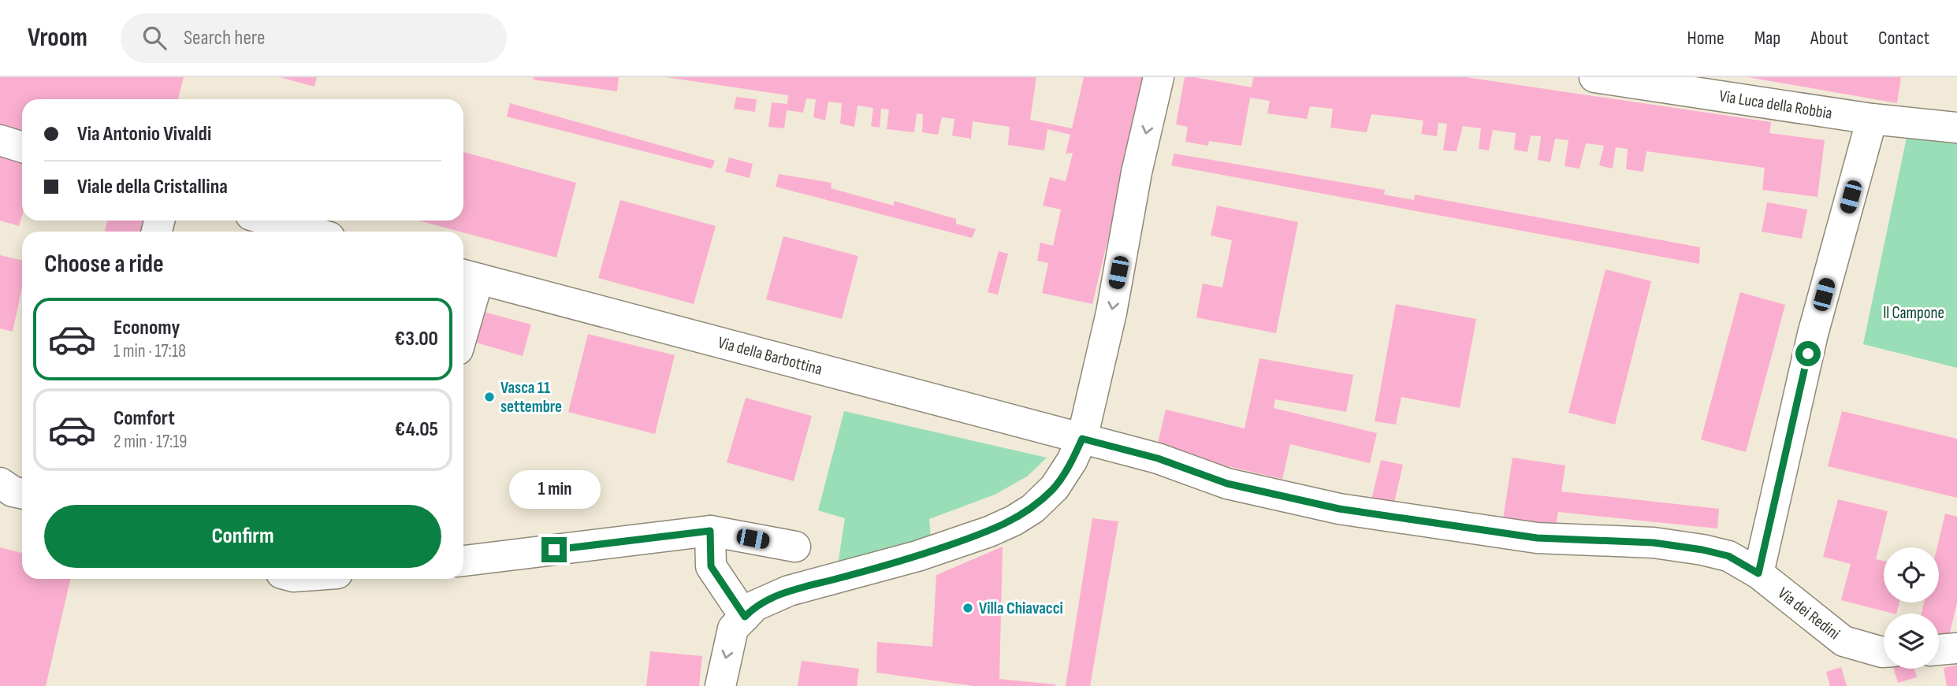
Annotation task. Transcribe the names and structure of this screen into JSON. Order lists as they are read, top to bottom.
{
  "streets": {
    "street": ["Via Luca della Robbia", "Via della Barbottina", "Via dei Redini"]
  },
  "crossings": [
    ["Via della Barbottina", "Via dei Redini"]
  ],
  "parks": ["Il Campone"],
  "places": ["Vasca 11 settembre", "Villa Chiavacci"],
  "page": {
    "header": "Vroom",
    "search": "Search here",
    "nav": [
      "Home",
      "Map",
      "About",
      "Contact"
    ],
    "banner": ["Via Antonio Vivaldi", "Viale della Cristallina"],
    "heading": "Choose a ride",
    "list": [
      {
        "name": "Economy",
        "note": "1 min · 17:18",
        "value": "€3.00"
      },
      {
        "name": "Comfort",
        "note": "2 min · 17:19",
        "value": "€4.05"
      }
    ],
    "bubble": "1 min",
    "buttons": "Confirm"
  }
}
